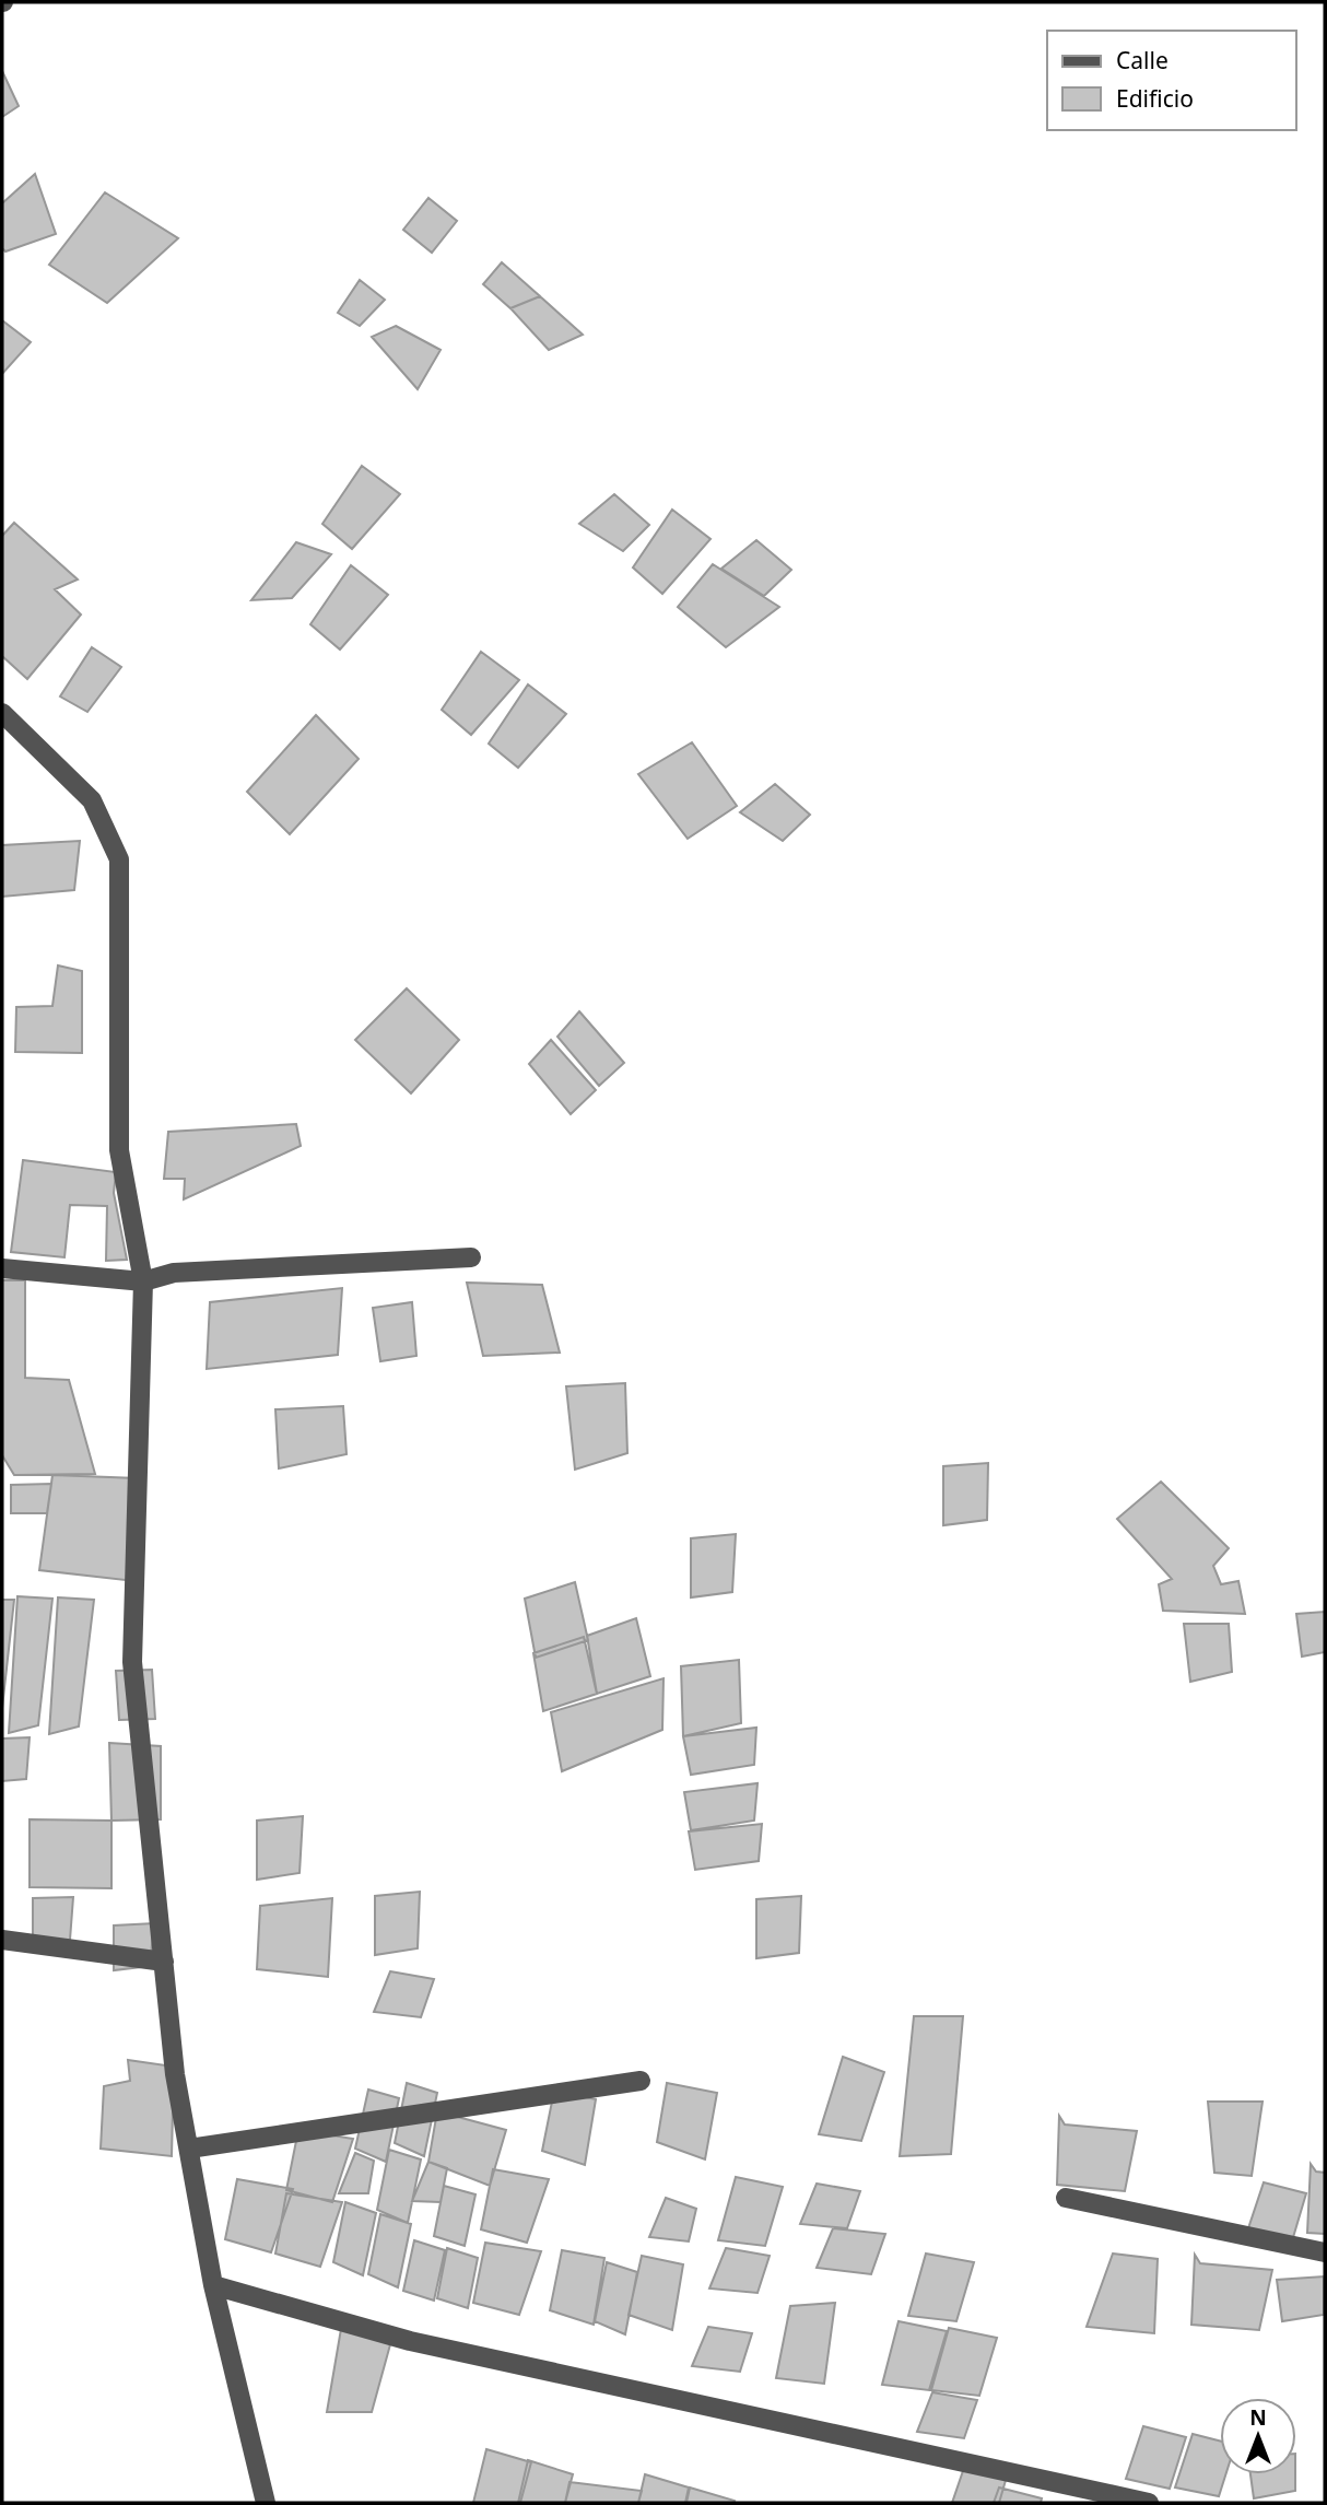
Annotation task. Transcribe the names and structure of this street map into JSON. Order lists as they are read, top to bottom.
{
  "legend": ["Calle", "Edificio"],
  "north": "top"
}
